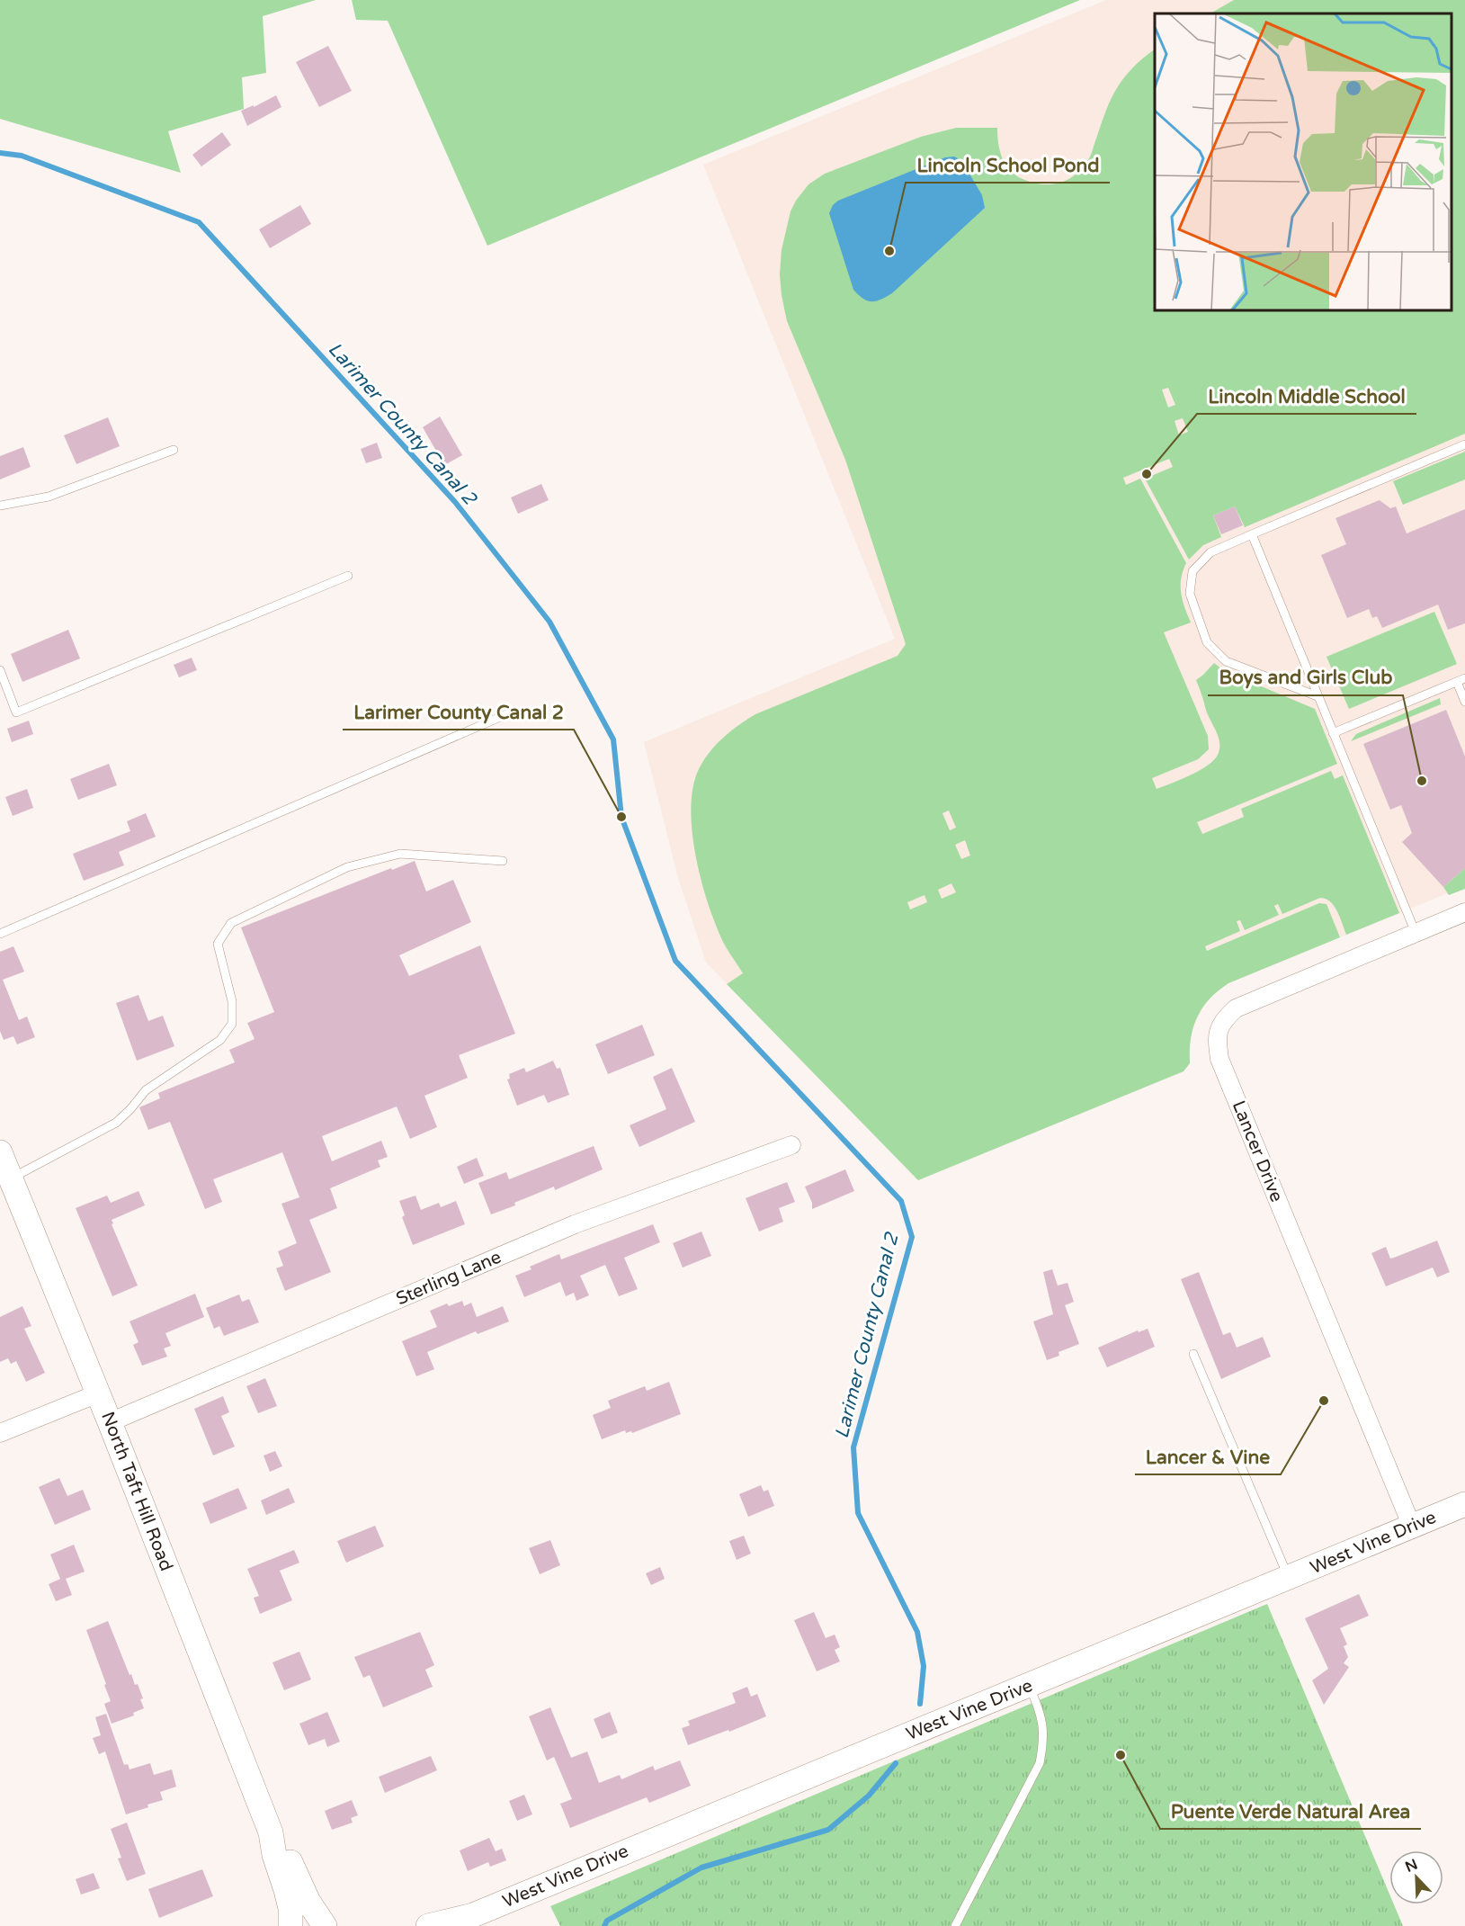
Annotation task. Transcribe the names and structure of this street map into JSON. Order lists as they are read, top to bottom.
{
  "streets": {
    "street": [
      "Lancer Drive",
      "Sterling Lane",
      "North Taft Hill Road",
      "West Vine Drive"
    ]
  },
  "crossings": [
    ["Lancer Drive", "West Vine Drive"],
    ["Sterling Lane", "North Taft Hill Road"]
  ],
  "water": ["Larimer County Canal 2"],
  "places": [
    "Lincoln School Pond",
    "Lincoln Middle School",
    "Boys and Girls Club",
    "Larimer County Canal 2",
    "Lancer & Vine",
    "Puente Verde Natural Area"
  ],
  "north": "top left"
}
